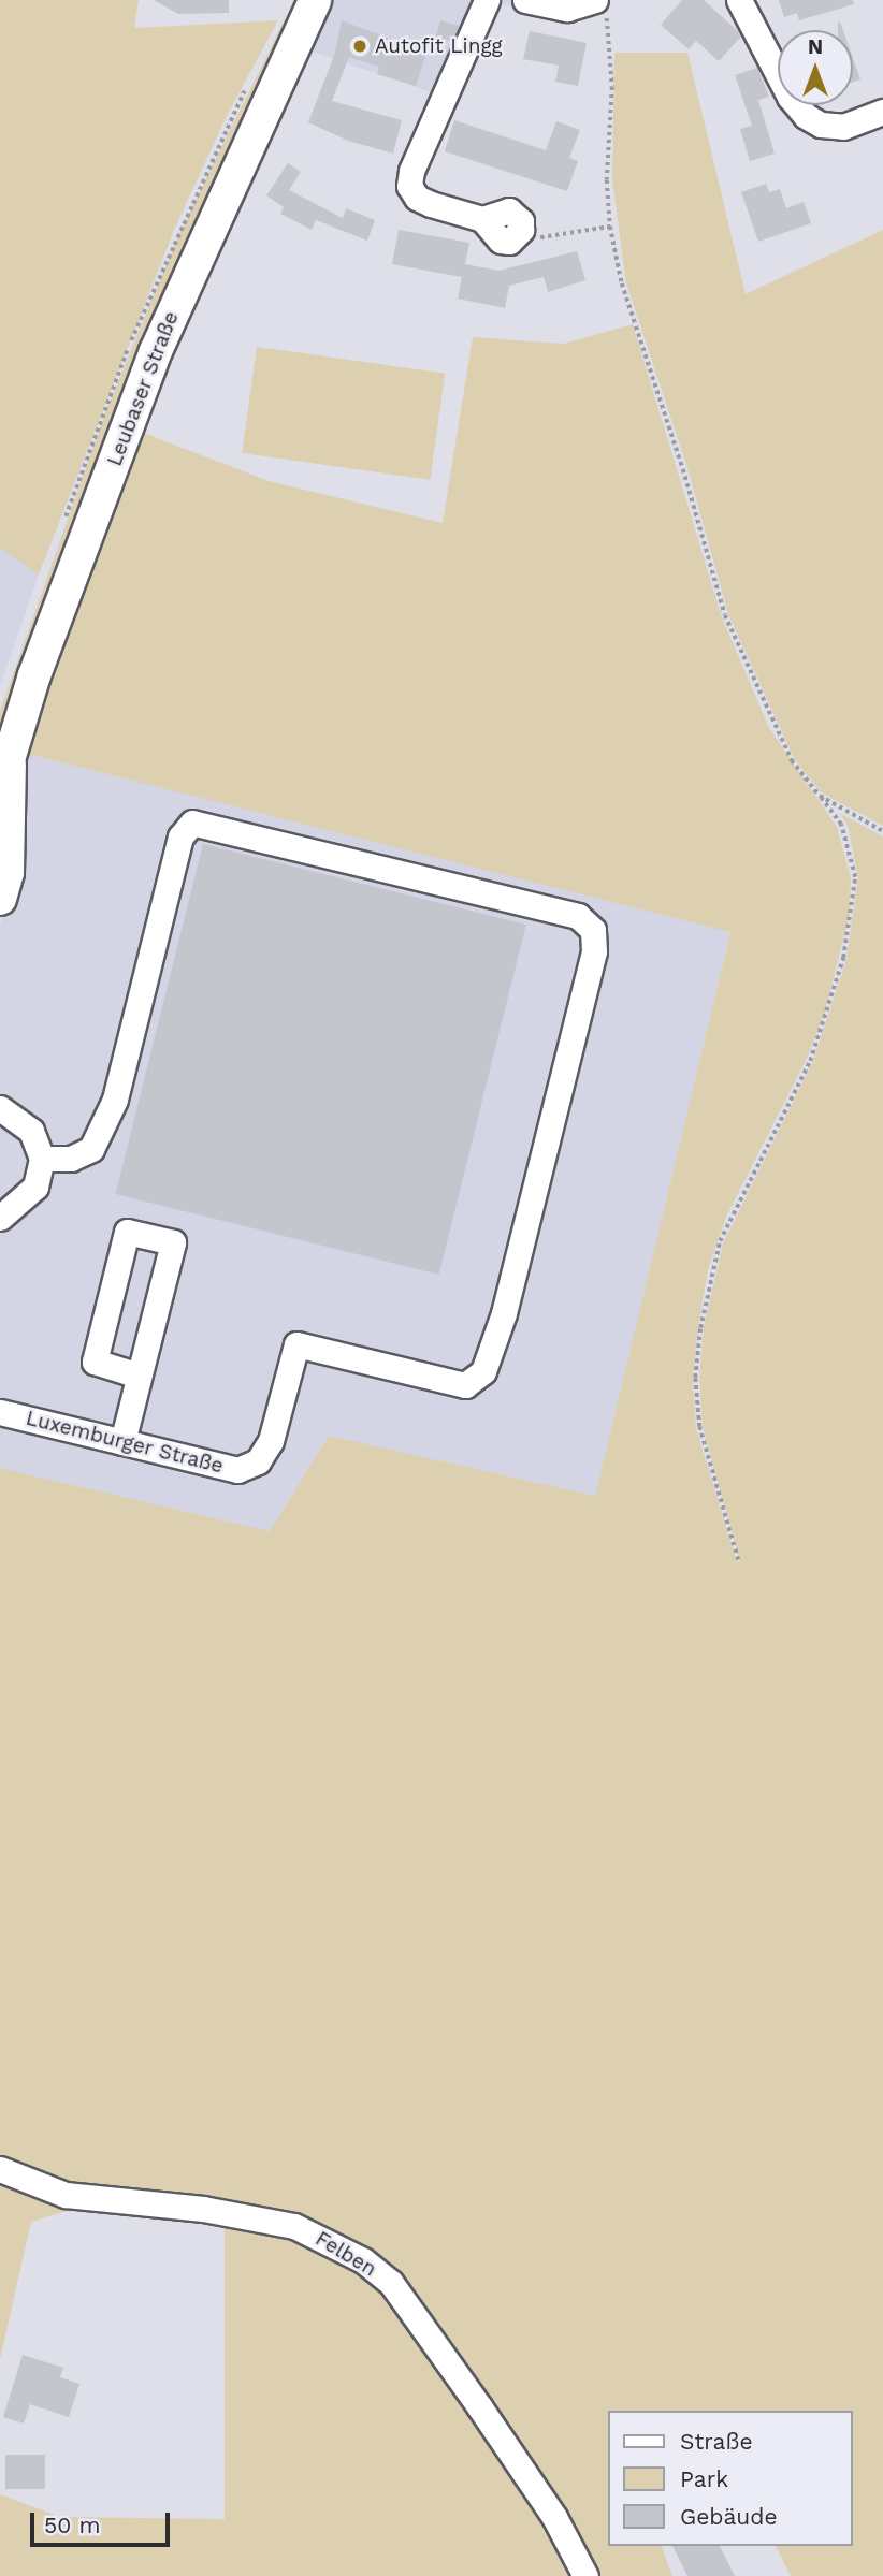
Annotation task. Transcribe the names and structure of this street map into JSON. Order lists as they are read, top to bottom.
{
  "streets": {
    "main road": ["Leubaser Straße"],
    "street": ["Luxemburger Straße", "Felben"]
  },
  "places": ["Autofit Lingg"],
  "legend": ["Straße", "Park", "Gebäude"],
  "scale_bar": "50 m",
  "north": "top"
}
